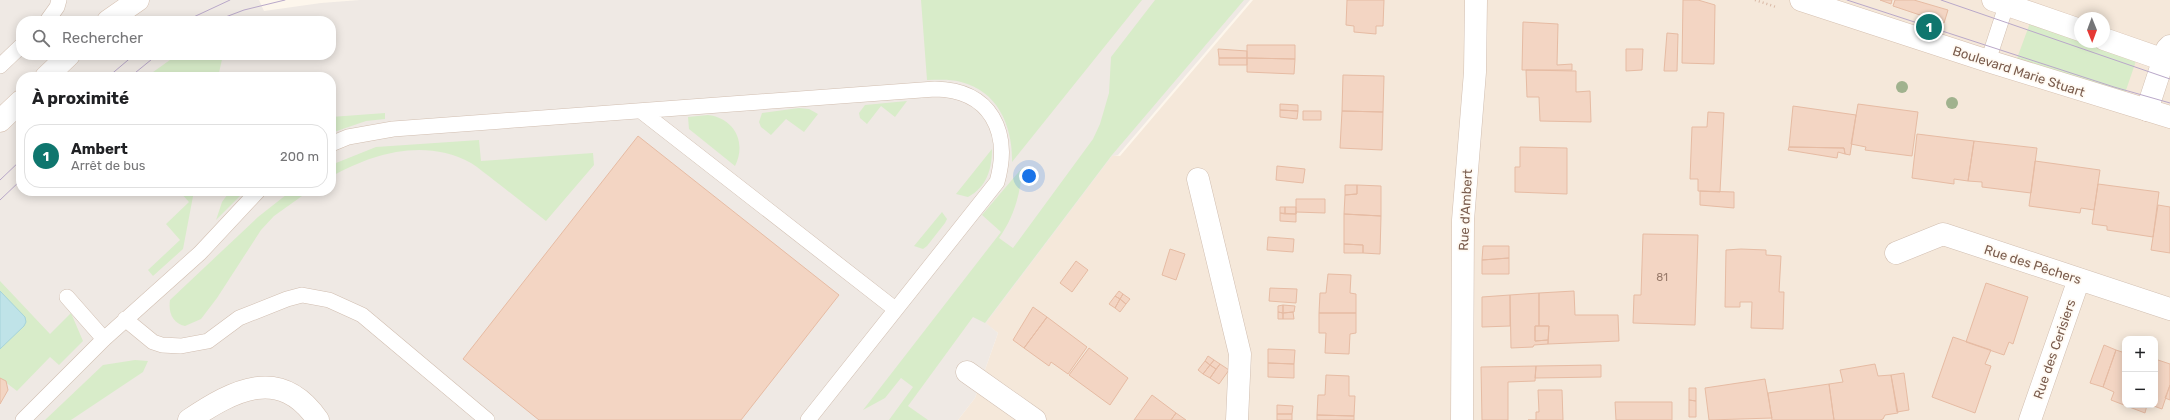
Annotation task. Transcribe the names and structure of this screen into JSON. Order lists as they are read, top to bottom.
{
  "streets": {
    "street": [
      "Boulevard Marie Stuart",
      "Rue d'Ambert",
      "Rue des Pêchers",
      "Rue des Cerisiers"
    ]
  },
  "crossings": [
    ["Rue des Pêchers", "Rue des Cerisiers"]
  ],
  "house_numbers": ["81"],
  "north": "bottom",
  "page": {
    "pins": "1",
    "search": "Rechercher",
    "heading": "À proximité",
    "list": [
      {
        "mark": "1",
        "name": "Ambert",
        "note": "Arrêt de bus",
        "value": "200 m"
      }
    ],
    "map_buttons": ["+", "−"]
  }
}
